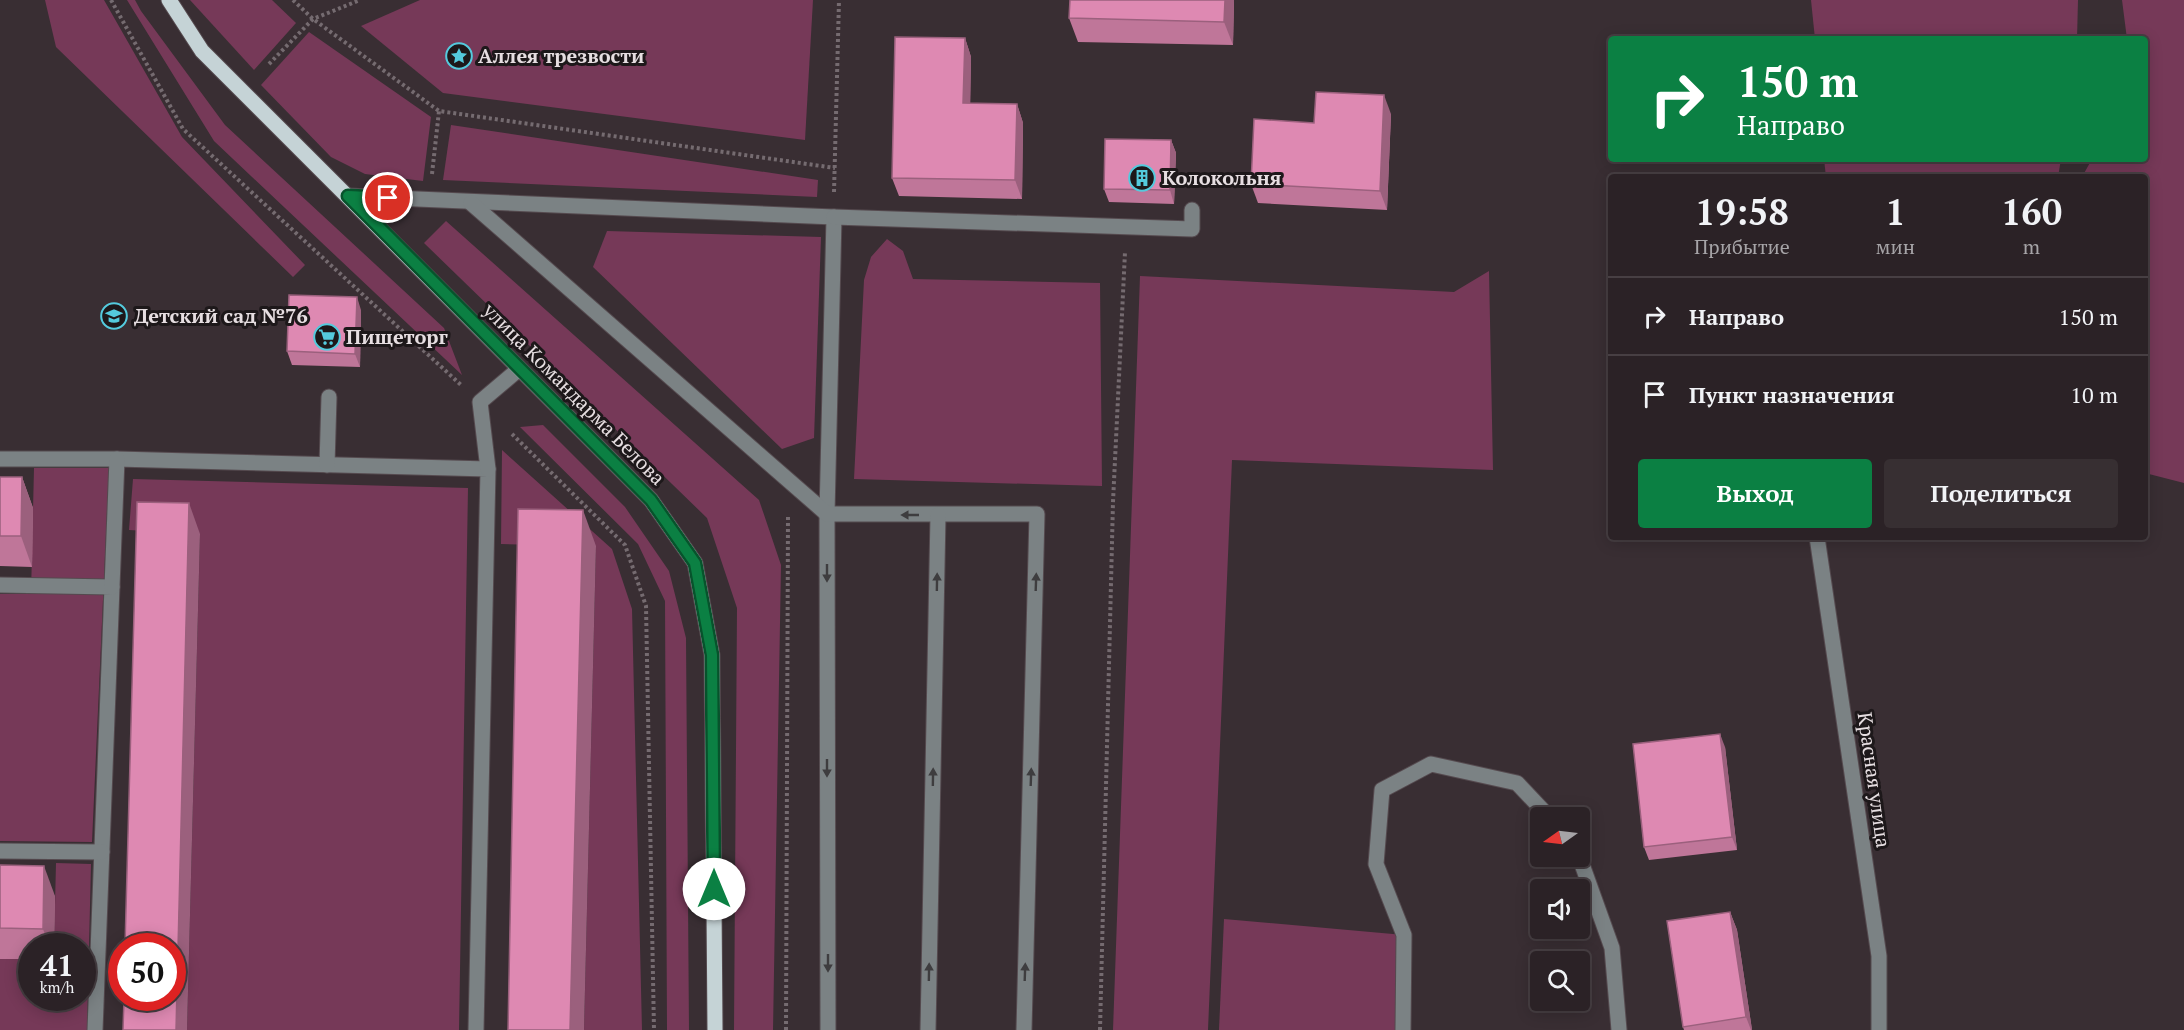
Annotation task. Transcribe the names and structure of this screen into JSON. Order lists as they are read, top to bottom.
{
  "streets": {
    "main road": ["улица Командарма Белова"],
    "street": ["Красная улица"]
  },
  "places": {
    "place": ["Аллея трезвости"],
    "building": ["Колокольня"],
    "school or university": ["Детский сад №76"],
    "supermarket": ["Пищеторг"]
  },
  "north": "left",
  "page": {
    "turn": ["150 m", "Направо"],
    "eta": [
      "19:58",
      "Прибытие",
      "1",
      "мин",
      "160",
      "m"
    ],
    "list": [
      {
        "name": "Направо",
        "value": "150 m"
      },
      {
        "name": "Пункт назначения",
        "value": "10 m"
      }
    ],
    "buttons": ["Выход", "Поделиться"],
    "speed": "41 km/h",
    "limit": "50"
  }
}
